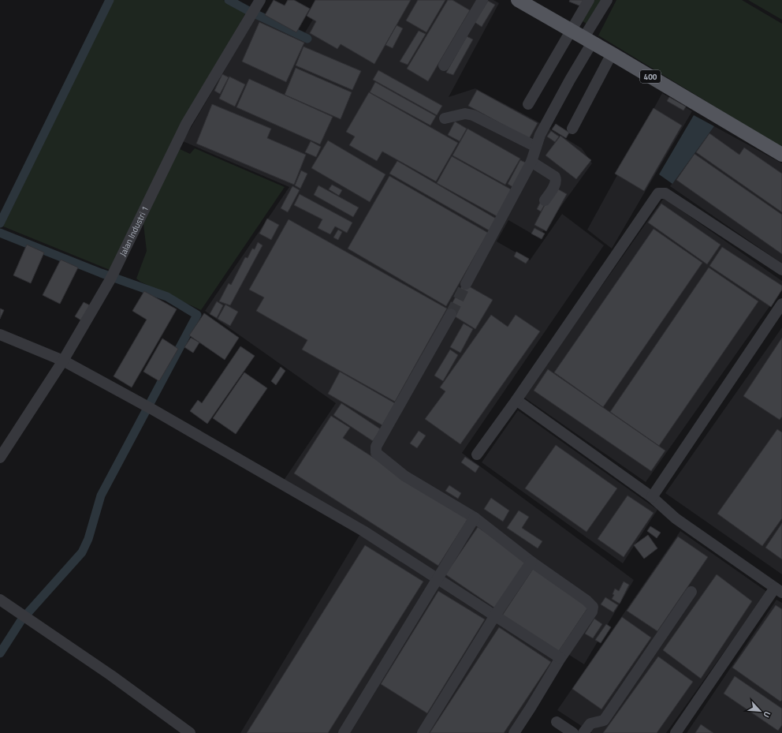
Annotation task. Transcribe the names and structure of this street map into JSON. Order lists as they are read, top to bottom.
{
  "streets": {
    "main road": ["400"],
    "street": ["Jalan Industri 1"]
  },
  "north": "bottom right"
}
